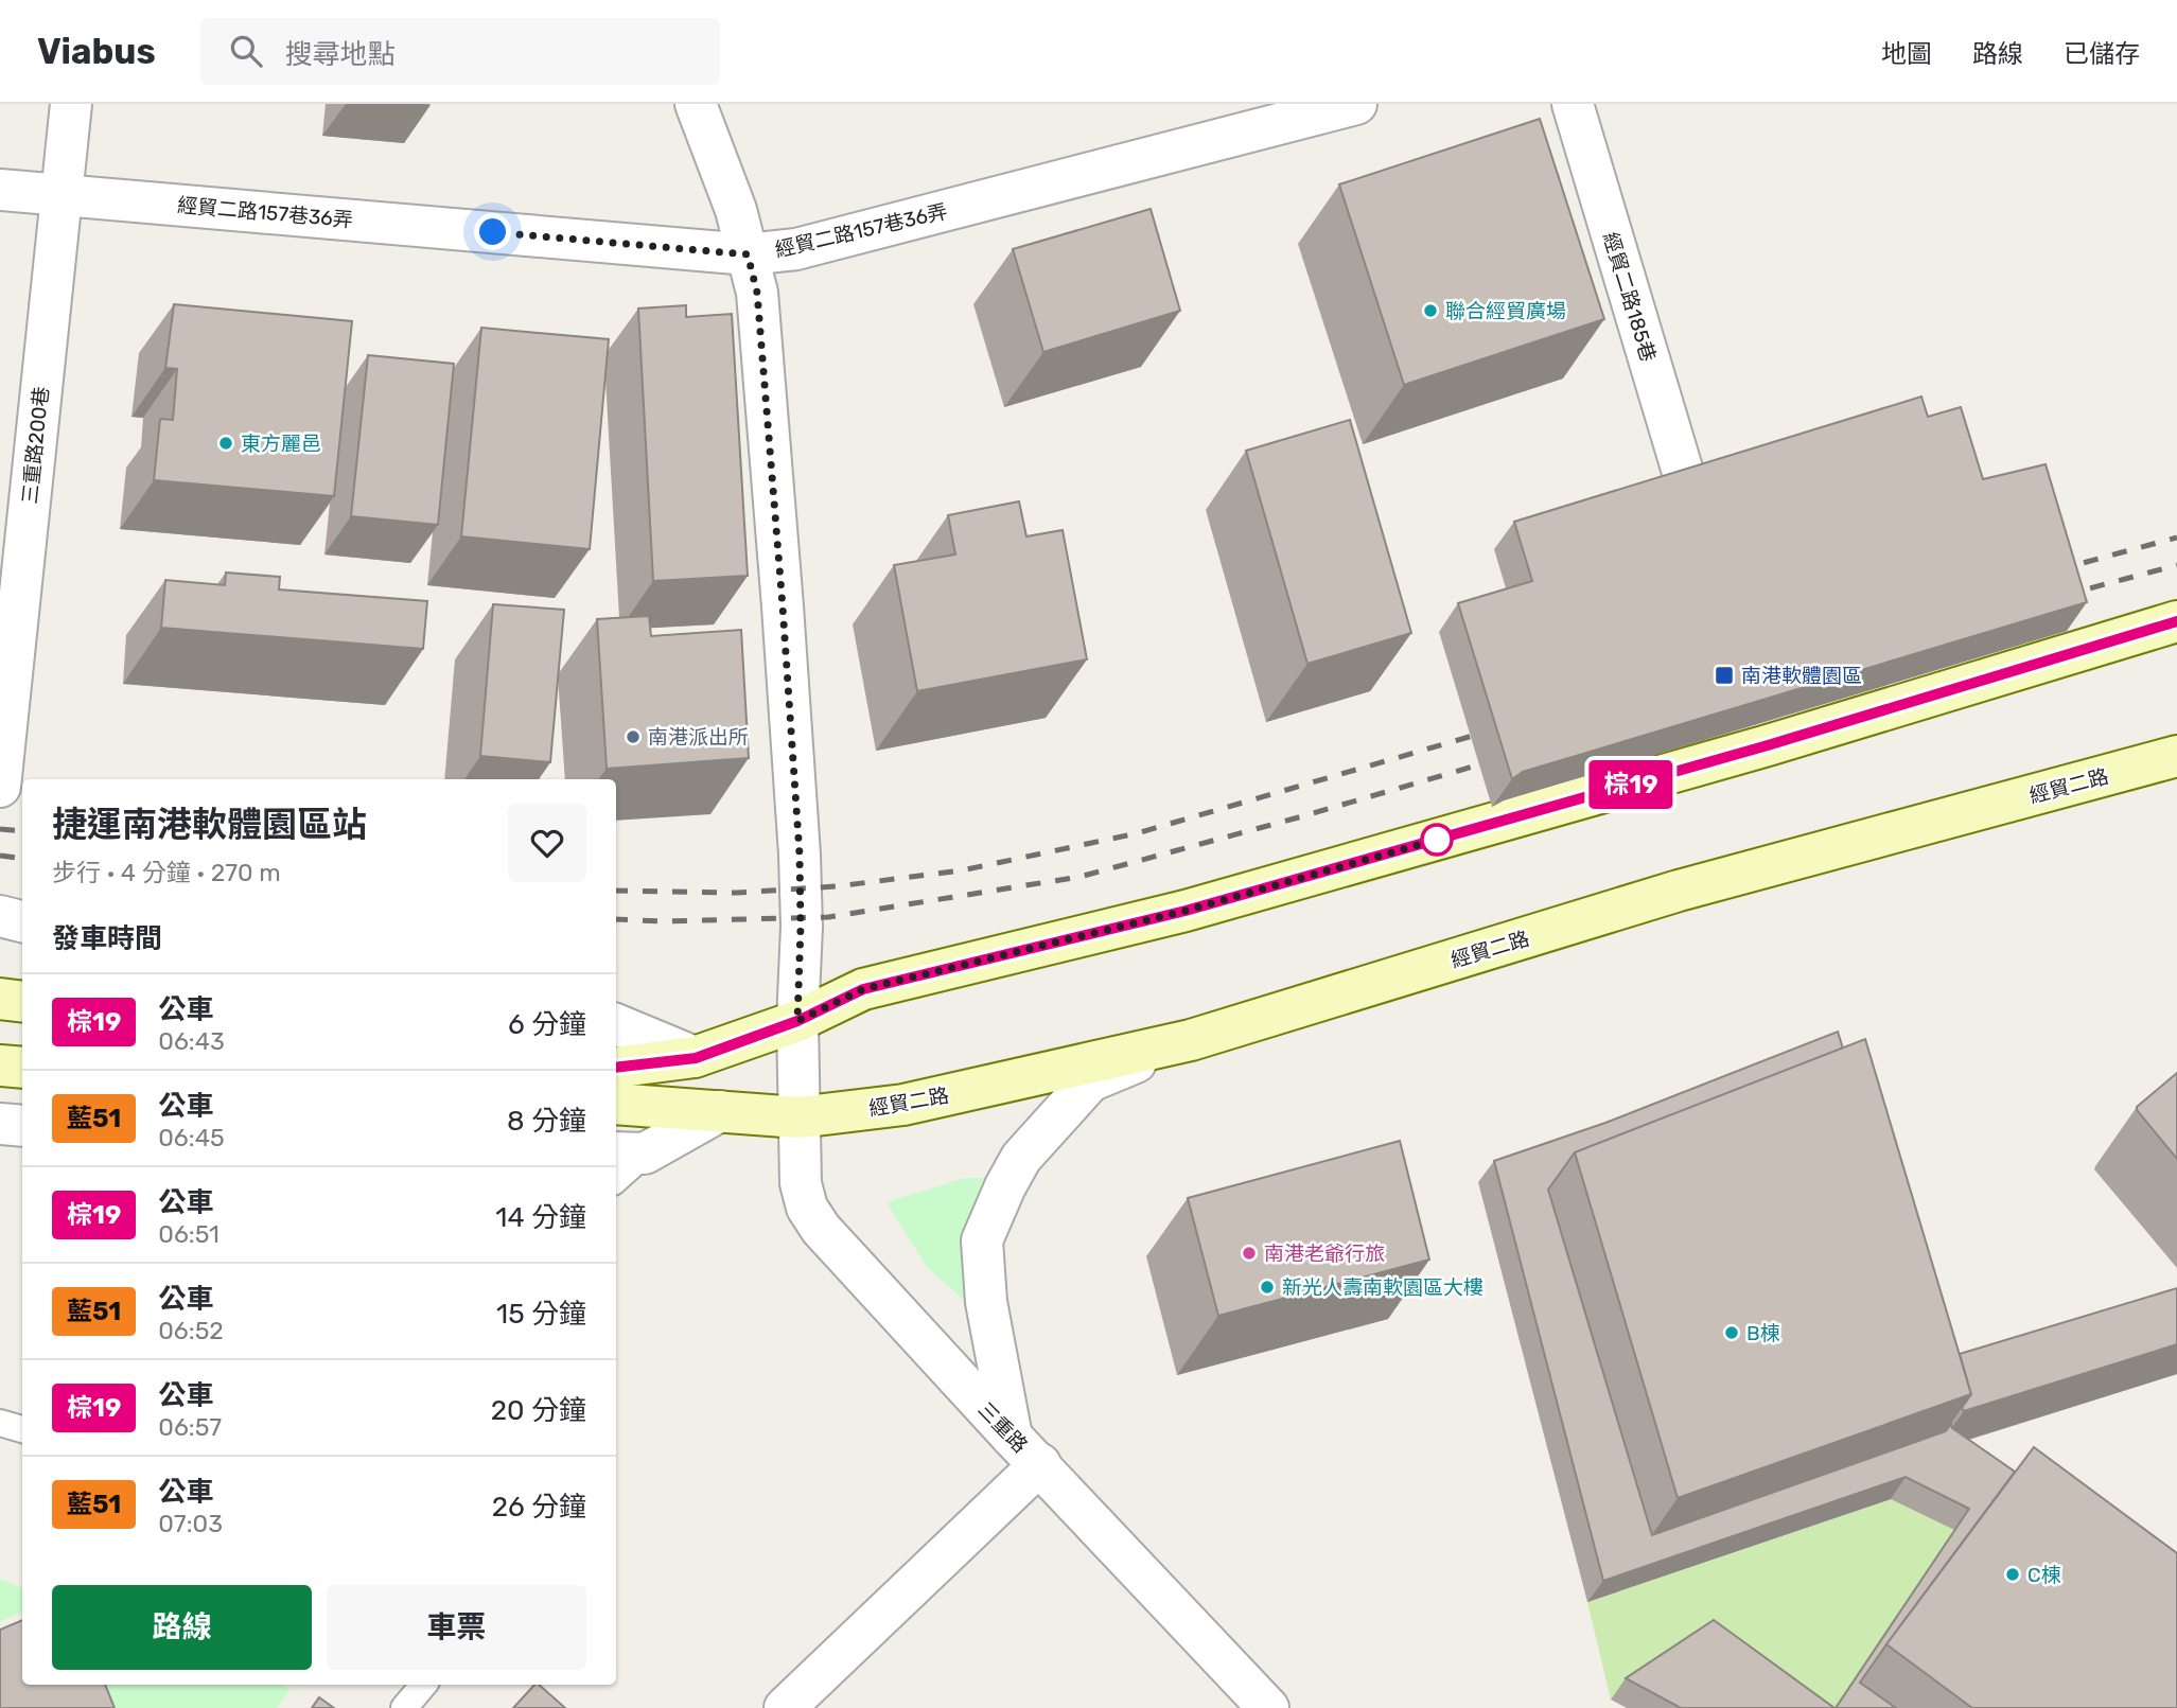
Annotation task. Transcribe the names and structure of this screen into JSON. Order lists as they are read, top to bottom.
{
  "streets": {
    "main road": ["經貿二路"],
    "street": [
      "經貿二路157巷36弄",
      "經貿二路185巷",
      "三重路200巷",
      "三重路"
    ]
  },
  "crossings": [
    ["經貿二路157巷36弄", "三重路200巷"],
    ["經貿二路157巷36弄", "三重路"],
    ["經貿二路", "三重路"]
  ],
  "places": {
    "other": [
      "聯合經貿廣場",
      "東方麗邑",
      "南港派出所",
      "南港老爺行旅",
      "新光人壽南軟園區大樓",
      "B棟",
      "C棟"
    ],
    "transit": ["南港軟體園區"]
  },
  "lines": ["bus line 棕19"],
  "page": {
    "header": "Viabus",
    "search": "搜尋地點",
    "nav": ["地圖", "路線", "已儲存"],
    "on_map": "棕19",
    "heading": [
      ["捷運南港軟體園區站", "步行 · 4 分鐘 · 270 m"],
      "發車時間"
    ],
    "list": [
      {
        "mark": "棕19",
        "name": "公車",
        "note": "06:43",
        "value": "6 分鐘"
      },
      {
        "mark": "藍51",
        "name": "公車",
        "note": "06:45",
        "value": "8 分鐘"
      },
      {
        "mark": "棕19",
        "name": "公車",
        "note": "06:51",
        "value": "14 分鐘"
      },
      {
        "mark": "藍51",
        "name": "公車",
        "note": "06:52",
        "value": "15 分鐘"
      },
      {
        "mark": "棕19",
        "name": "公車",
        "note": "06:57",
        "value": "20 分鐘"
      },
      {
        "mark": "藍51",
        "name": "公車",
        "note": "07:03",
        "value": "26 分鐘"
      }
    ],
    "buttons": ["路線", "車票"]
  }
}
